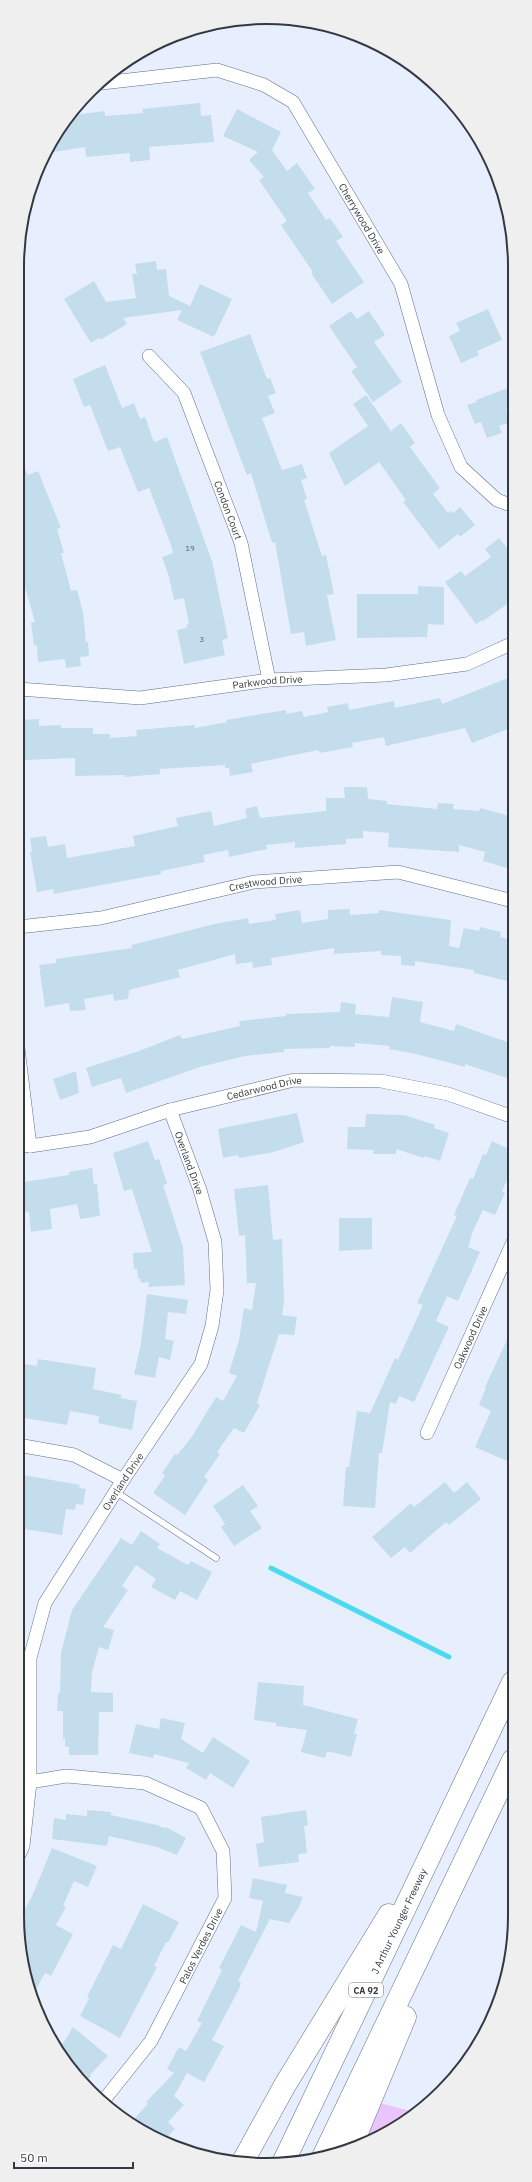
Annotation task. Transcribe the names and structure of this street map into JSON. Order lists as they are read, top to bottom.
{
  "streets": {
    "highway": ["J Arthur Younger Freeway", "CA 92"],
    "street": [
      "Cherrywood Drive",
      "Condon Court",
      "Parkwood Drive",
      "Crestwood Drive",
      "Cedarwood Drive",
      "Overland Drive",
      "Oakwood Drive",
      "Palos Verdes Drive"
    ]
  },
  "crossings": [
    ["Condon Court", "Parkwood Drive"],
    ["Cedarwood Drive", "Overland Drive"],
    ["Overland Drive", "Palos Verdes Drive"]
  ],
  "house_numbers": ["19", "3"],
  "scale_bar": "50 m"
}
